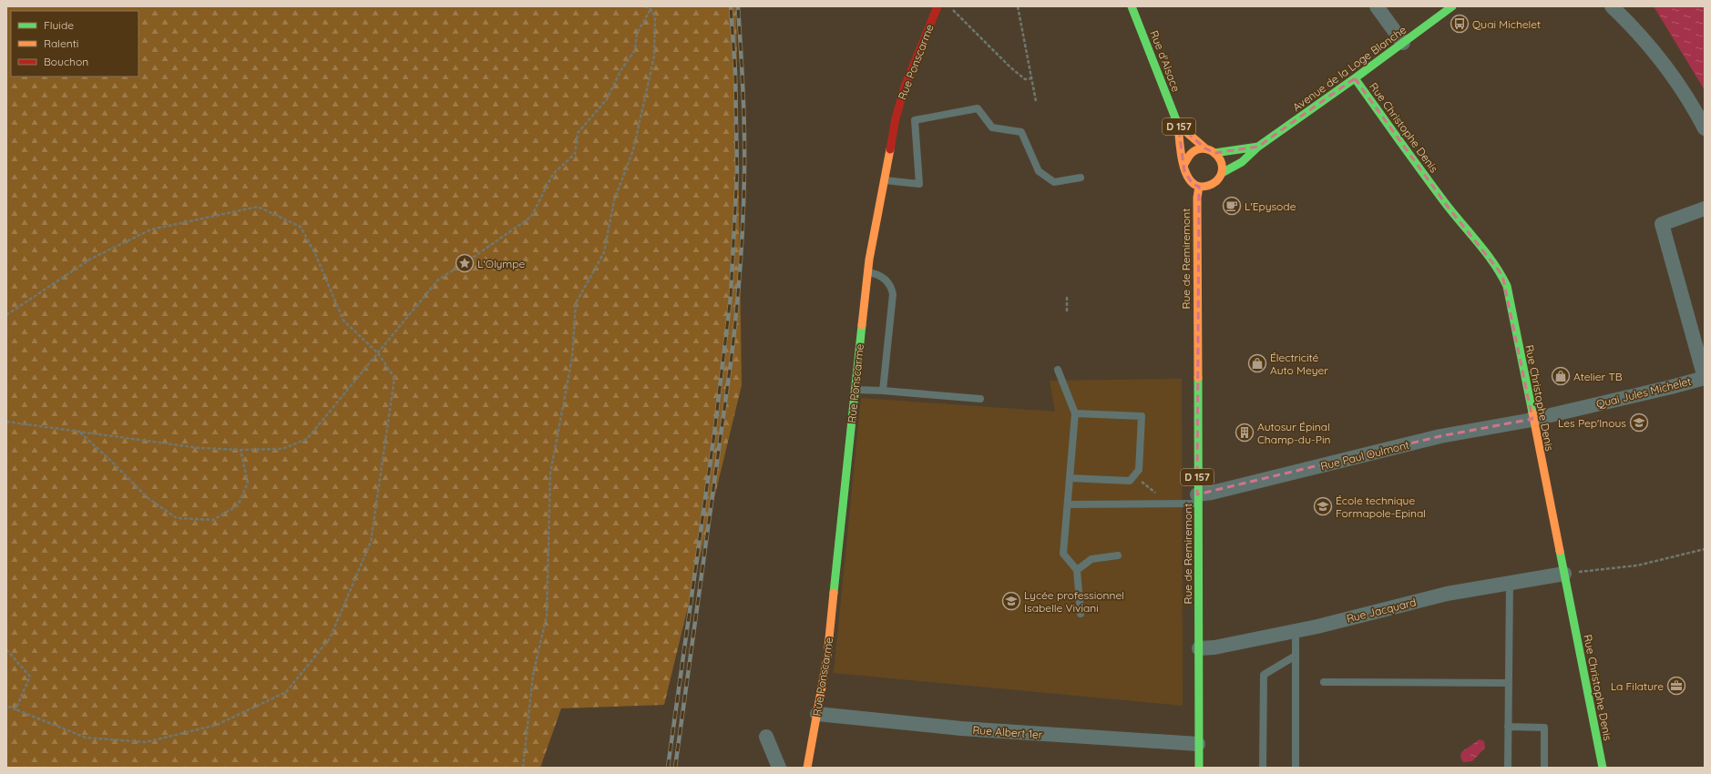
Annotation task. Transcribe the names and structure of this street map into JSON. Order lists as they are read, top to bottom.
{
  "streets": {
    "street": [
      "Rue d'Alsace",
      "Rue Ponscarme",
      "Avenue de la Loge Blanche",
      "D 157",
      "Rue Christophe Denis",
      "Rue de Remiremont",
      "Quai Jules Michelet",
      "Rue Paul Oulmont",
      "Rue Jacquard",
      "Rue Albert 1er"
    ]
  },
  "crossings": [
    ["Rue d'Alsace", "Avenue de la Loge Blanche"],
    ["Rue d'Alsace", "Rue de Remiremont"],
    ["Rue Ponscarme", "Rue Albert 1er"],
    ["Avenue de la Loge Blanche", "Rue Christophe Denis"],
    ["Avenue de la Loge Blanche", "Rue de Remiremont"],
    ["Rue Christophe Denis", "Quai Jules Michelet"],
    ["Rue Christophe Denis", "Rue Paul Oulmont"],
    ["Rue Christophe Denis", "Rue Jacquard"],
    ["Rue de Remiremont", "Rue Paul Oulmont"],
    ["Rue de Remiremont", "Rue Jacquard"],
    ["Rue de Remiremont", "Rue Albert 1er"],
    ["Quai Jules Michelet", "Rue Paul Oulmont"]
  ],
  "places": {
    "bus stop": ["Quai Michelet"],
    "cafe": ["L'Epysode"],
    "place": ["L'Olympe"],
    "shop": ["Électricité Auto Meyer", "Atelier TB"],
    "school or university": ["Les Pep'Inous", "École technique Formapole-Epinal", "Lycée professionnel Isabelle Viviani"],
    "building": ["Autosur Épinal Champ-du-Pin"],
    "office": ["La Filature"]
  },
  "legend": ["Fluide", "Ralenti", "Bouchon"]
}
